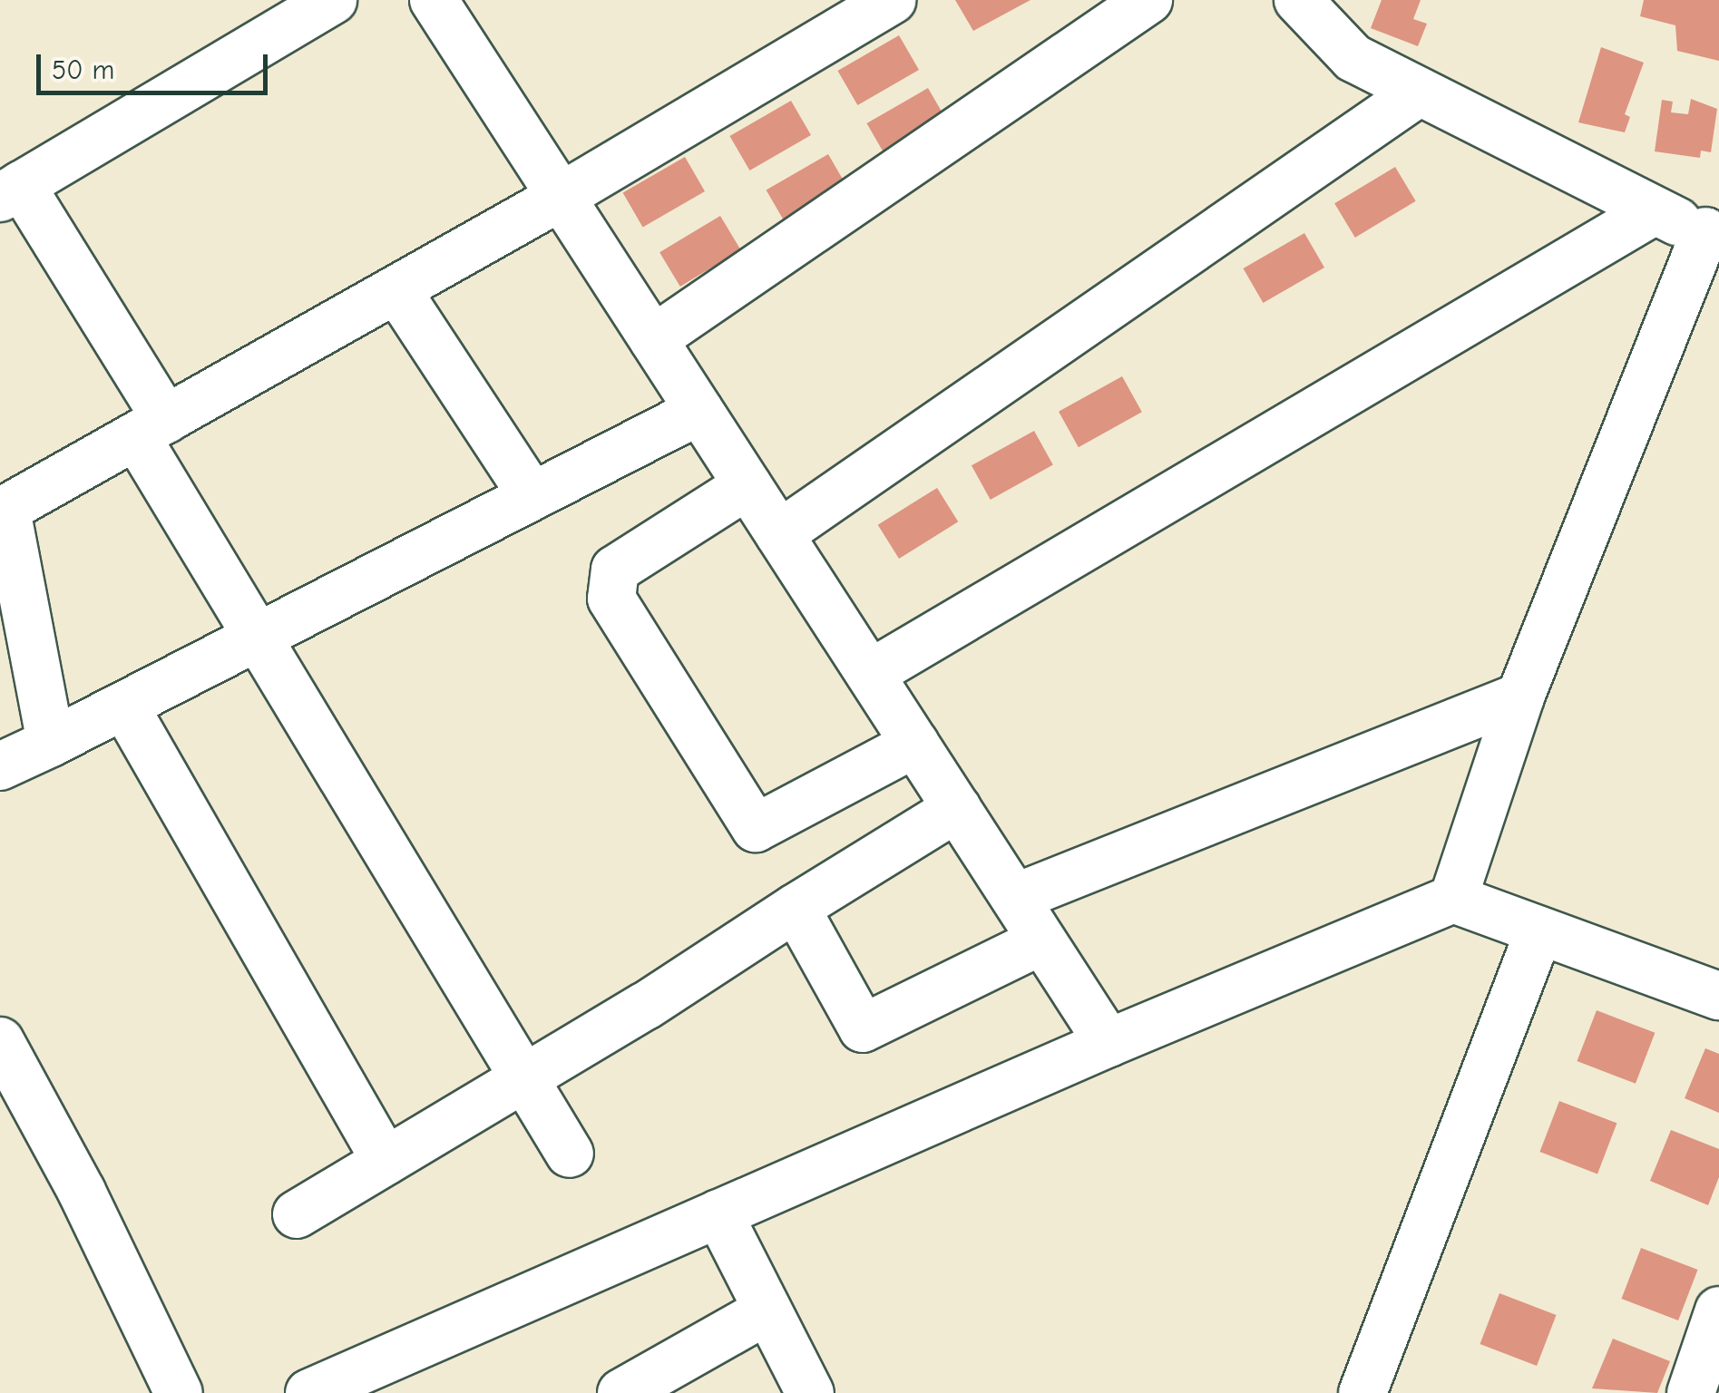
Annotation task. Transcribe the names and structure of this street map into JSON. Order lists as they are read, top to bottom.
{
  "scale_bar": "50 m"
}
